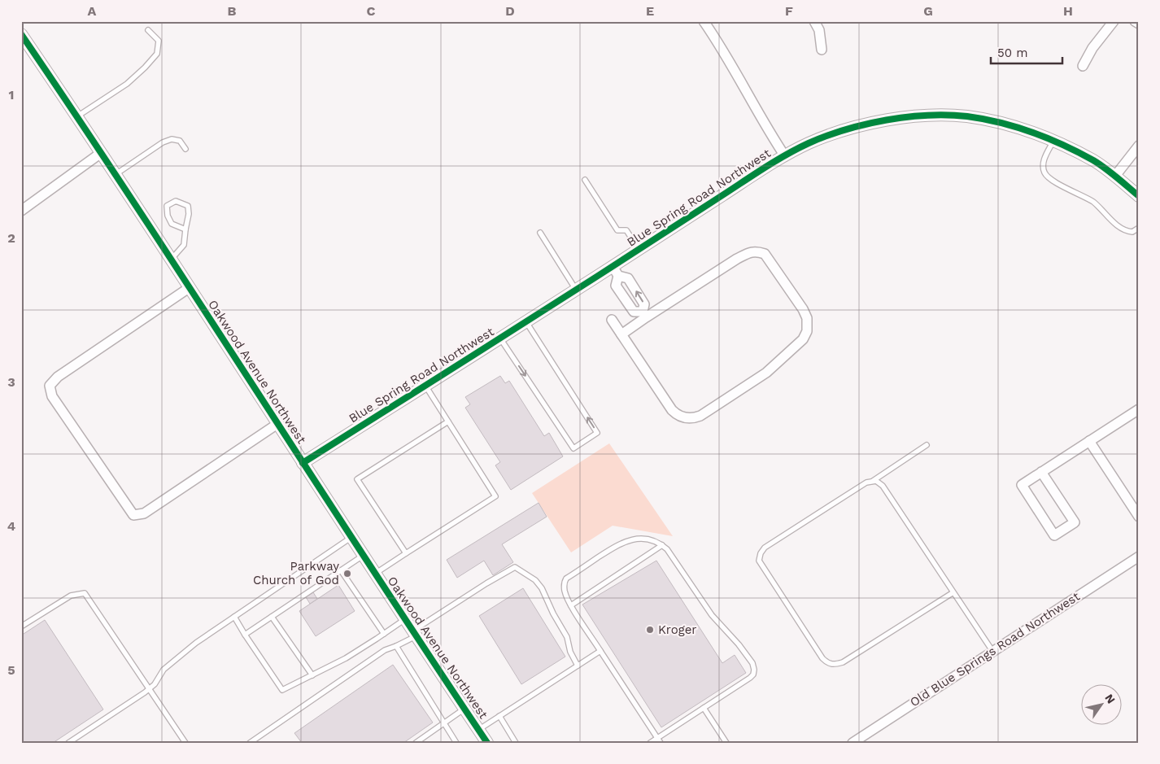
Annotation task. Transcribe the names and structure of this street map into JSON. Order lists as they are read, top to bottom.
{
  "streets": {
    "street": ["Blue Spring Road Northwest", "Oakwood Avenue Northwest", "Old Blue Springs Road Northwest"]
  },
  "crossings": [
    ["Blue Spring Road Northwest", "Oakwood Avenue Northwest"]
  ],
  "places": ["Parkway Church of God", "Kroger"],
  "scale_bar": "50 m",
  "north": "top right",
  "grid": {
    "columns": [
      "A",
      "B",
      "C",
      "D",
      "E",
      "F",
      "G",
      "H"
    ],
    "rows": [
      "1",
      "2",
      "3",
      "4",
      "5"
    ]
  }
}
